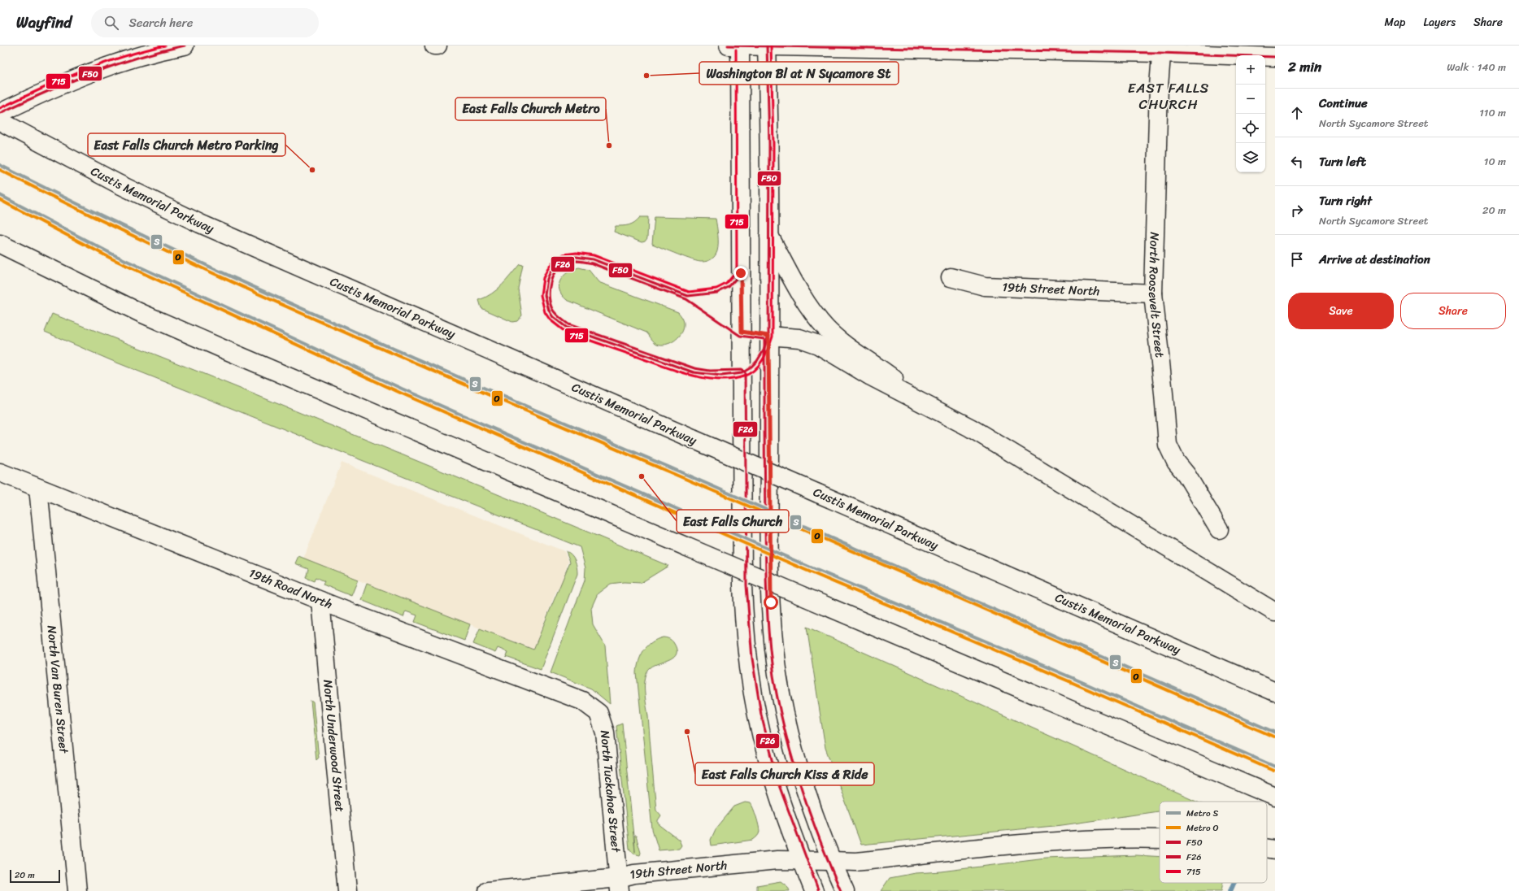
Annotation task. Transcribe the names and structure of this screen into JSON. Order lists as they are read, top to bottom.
{
  "streets": {
    "main road": [
      "Custis Memorial Parkway",
      "19th Street North",
      "North Roosevelt Street",
      "19th Road North",
      "North Van Buren Street",
      "North Underwood Street",
      "North Tuckahoe Street"
    ]
  },
  "crossings": [
    ["19th Street North", "North Roosevelt Street"],
    ["19th Street North", "North Tuckahoe Street"],
    ["19th Road North", "North Van Buren Street"],
    ["19th Road North", "North Underwood Street"],
    ["19th Road North", "North Tuckahoe Street"]
  ],
  "districts": ["EAST FALLS CHURCH"],
  "places": [
    "Washington Bl at N Sycamore St",
    "East Falls Church Metro",
    "East Falls Church Metro Parking",
    "East Falls Church",
    "East Falls Church Kiss & Ride"
  ],
  "lines": [
    "transit line F50",
    "transit line 715",
    "metro line S",
    "metro line O",
    "transit line F26"
  ],
  "legend": [
    "Metro S",
    "Metro O",
    "F50",
    "F26",
    "715"
  ],
  "scale_bar": "20 m",
  "page": {
    "header": "Wayfind",
    "search": "Search here",
    "nav": ["Map", "Layers", "Share"],
    "heading": ["2 min", "Walk · 140 m"],
    "map_buttons": ["+", "−"],
    "list": [
      ["Continue", "North Sycamore Street", "110 m"],
      ["Turn left", "10 m"],
      ["Turn right", "North Sycamore Street", "20 m"],
      "Arrive at destination"
    ],
    "buttons": ["Save", "Share"],
    "scale": "20 m"
  }
}
